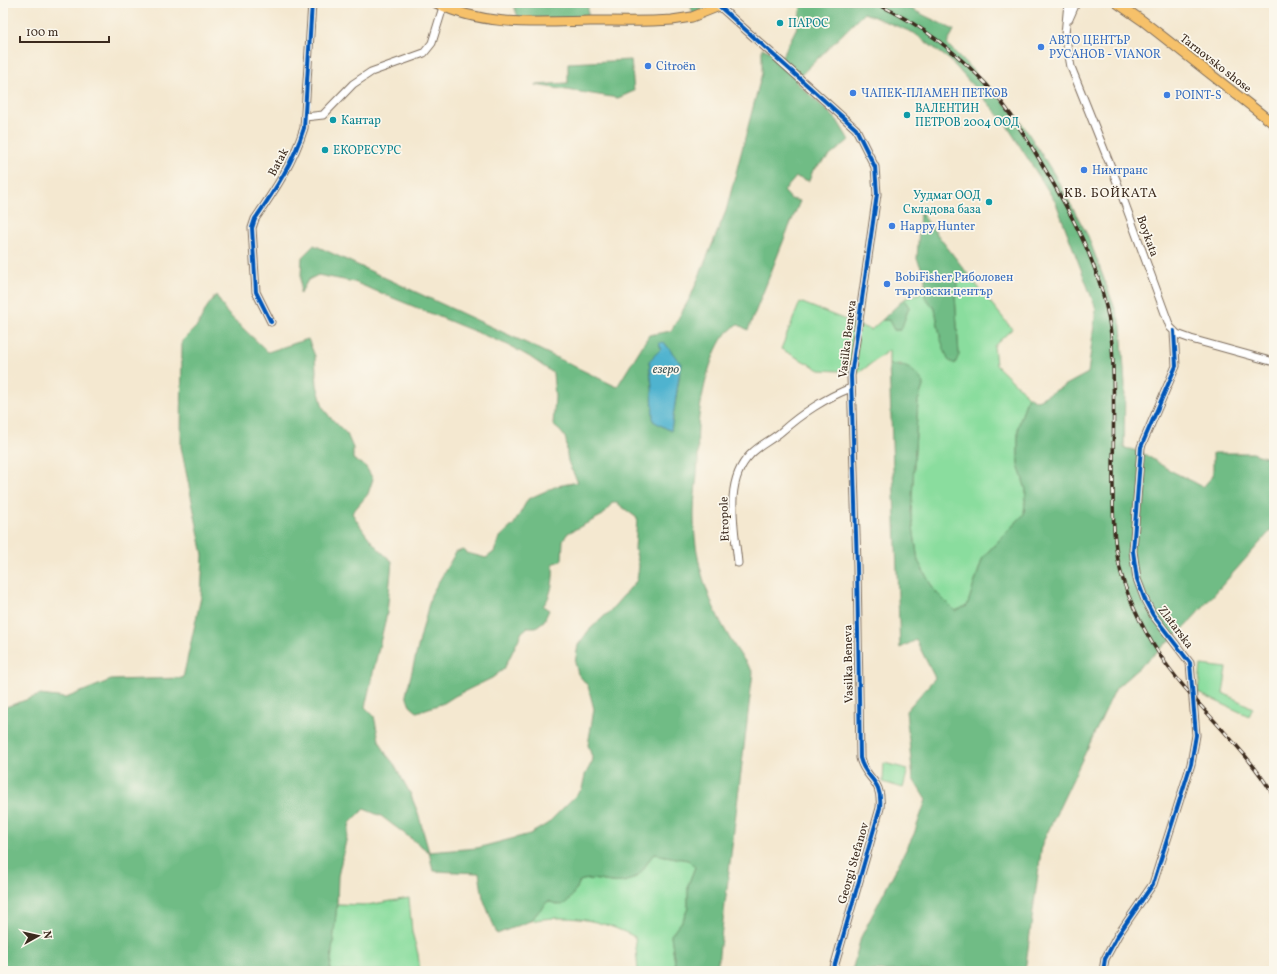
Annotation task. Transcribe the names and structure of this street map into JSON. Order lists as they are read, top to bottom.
{
  "streets": {
    "main road": ["Tarnovsko shose"],
    "street": [
      "Batak",
      "Boykata",
      "Vasilka Beneva",
      "Etropole",
      "Zlatarska",
      "Georgi Stefanov"
    ]
  },
  "crossings": [
    ["Boykata", "Zlatarska"],
    ["Vasilka Beneva", "Etropole"],
    ["Vasilka Beneva", "Georgi Stefanov"]
  ],
  "districts": ["КВ. БОЙКАТА"],
  "water": ["езеро"],
  "places": [
    "ПАРОС",
    "АВТО ЦЕНТЪР РУСАНОВ - VIANOR",
    "Citroën",
    "ЧАПЕК-ПЛАМЕН ПЕТКОВ",
    "POINT-S",
    "ВАЛЕНТИН ПЕТРОВ 2004 ООД",
    "Кантар",
    "ЕКОРЕСУРС",
    "Нимтранс",
    "Уудмат ООД Складова база",
    "Happy Hunter",
    "BobiFisher Риболовен търговски център"
  ],
  "scale_bar": "100 m",
  "north": "right"
}
